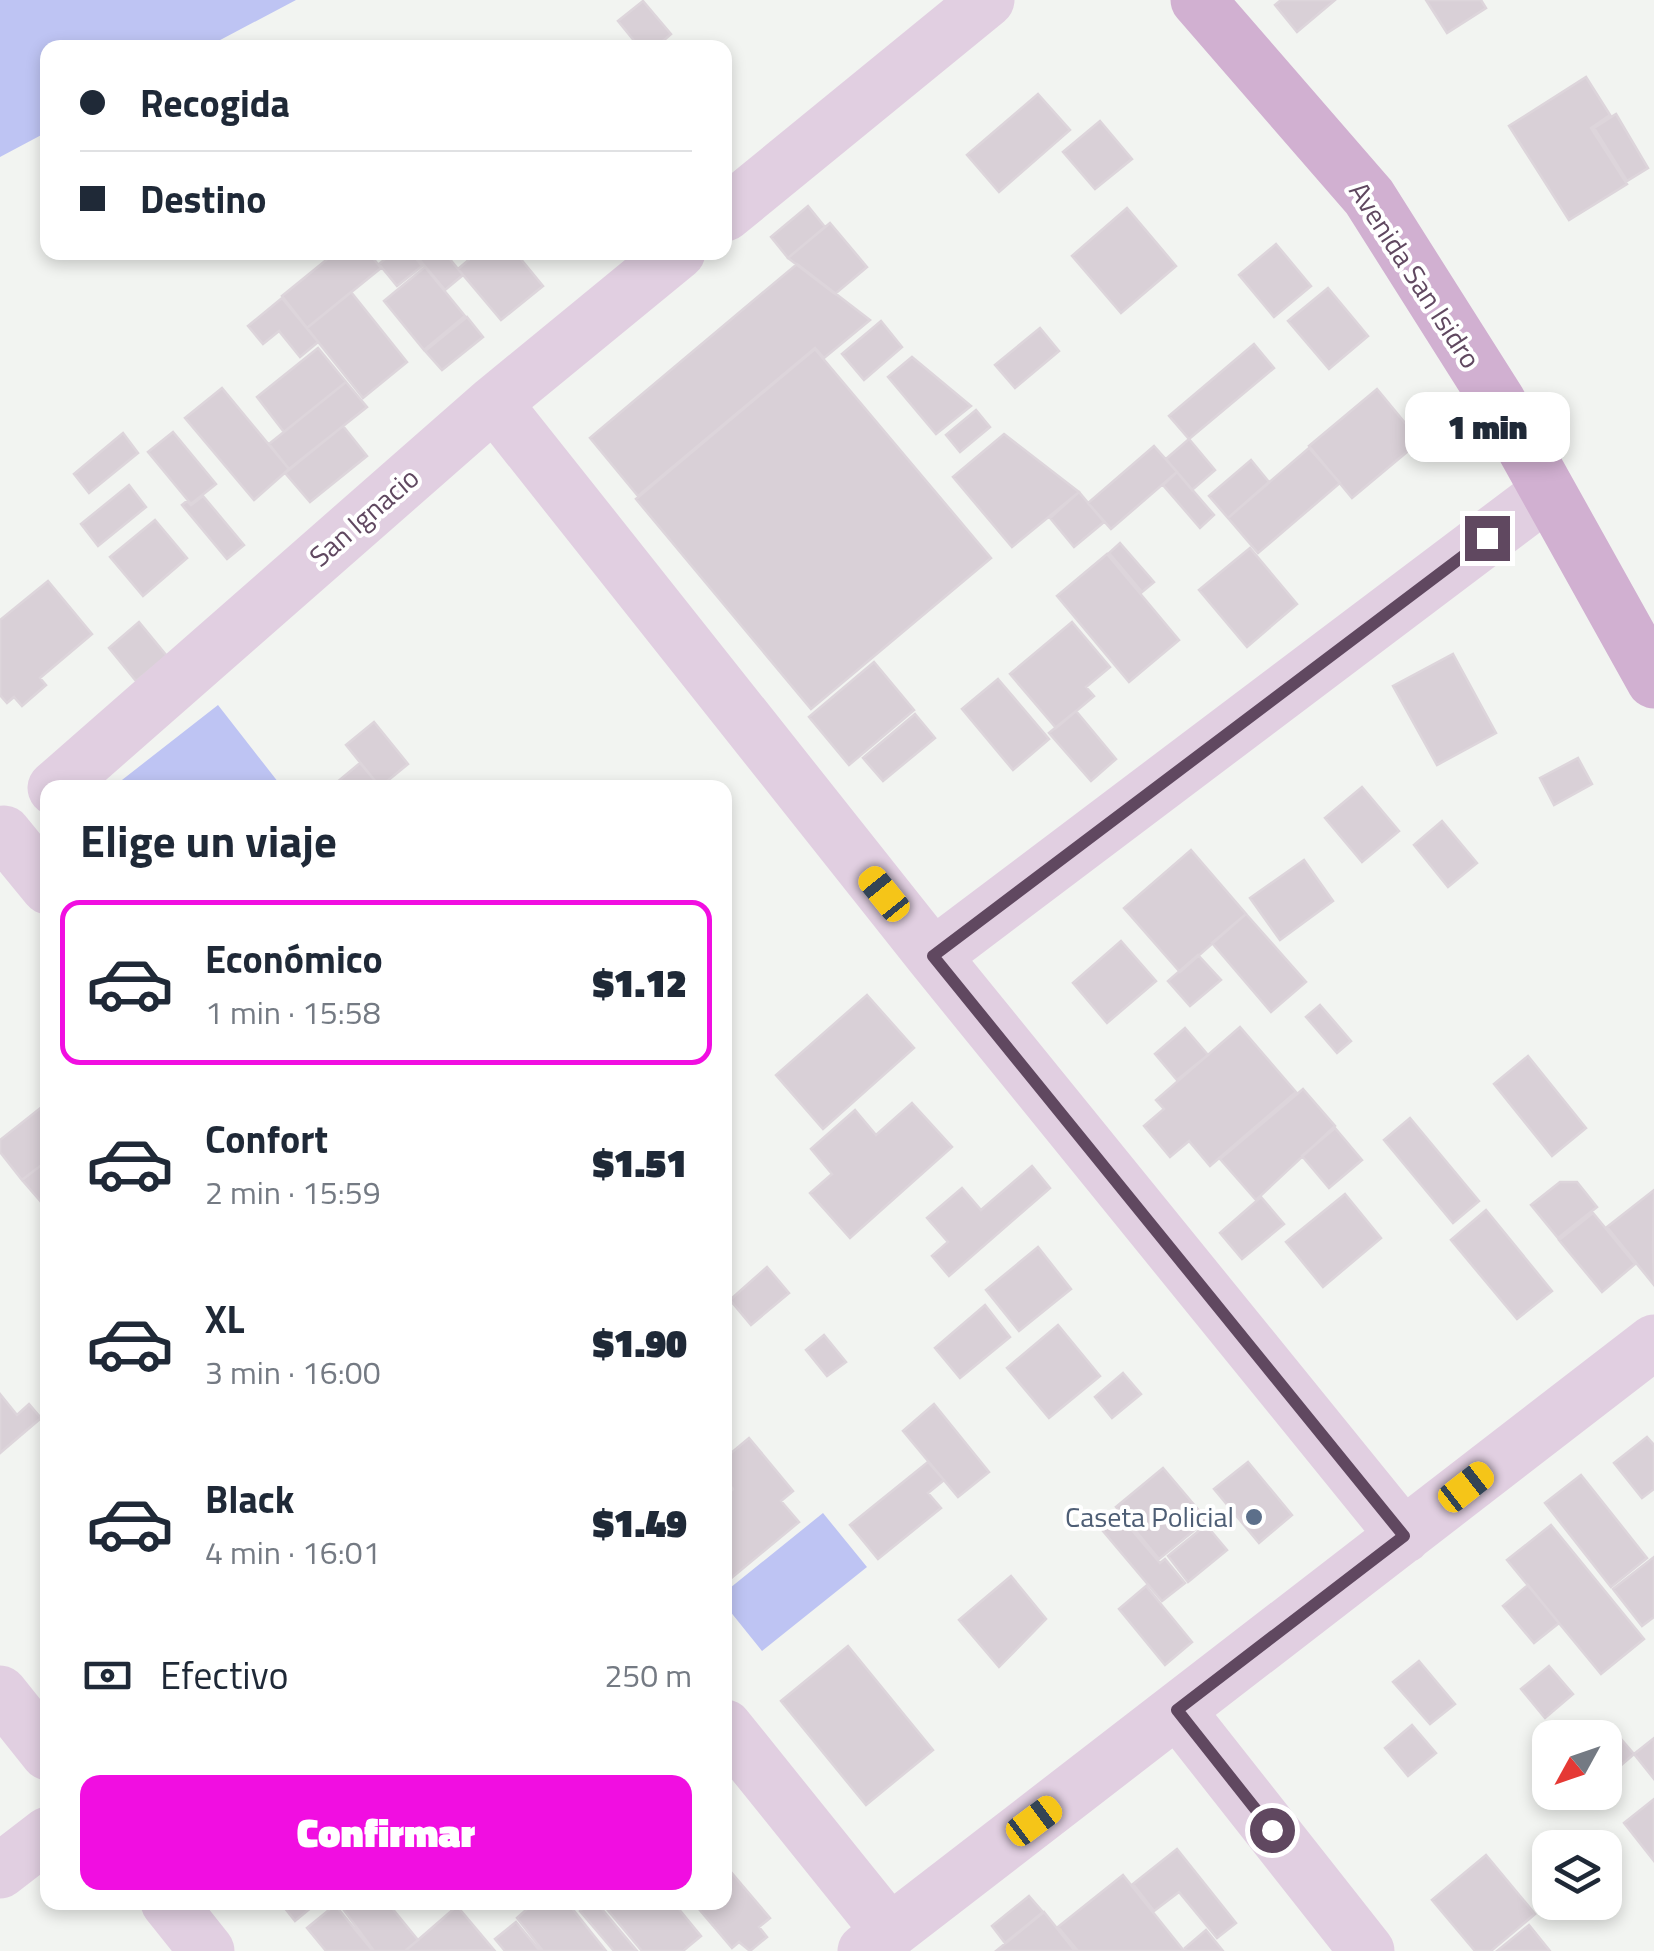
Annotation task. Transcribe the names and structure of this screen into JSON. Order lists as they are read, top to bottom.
{
  "streets": {
    "main road": ["Avenida San Isidro"],
    "street": ["San Ignacio"]
  },
  "places": ["Caseta Policial"],
  "north": "bottom left",
  "page": {
    "banner": ["Recogida", "Destino"],
    "bubble": "1 min",
    "heading": "Elige un viaje",
    "list": [
      {
        "name": "Económico",
        "note": "1 min · 15:58",
        "value": "$1.12"
      },
      {
        "name": "Confort",
        "note": "2 min · 15:59",
        "value": "$1.51"
      },
      {
        "name": "XL",
        "note": "3 min · 16:00",
        "value": "$1.90"
      },
      {
        "name": "Black",
        "note": "4 min · 16:01",
        "value": "$1.49"
      }
    ],
    "pay": ["Efectivo", "250 m"],
    "buttons": "Confirmar"
  }
}
